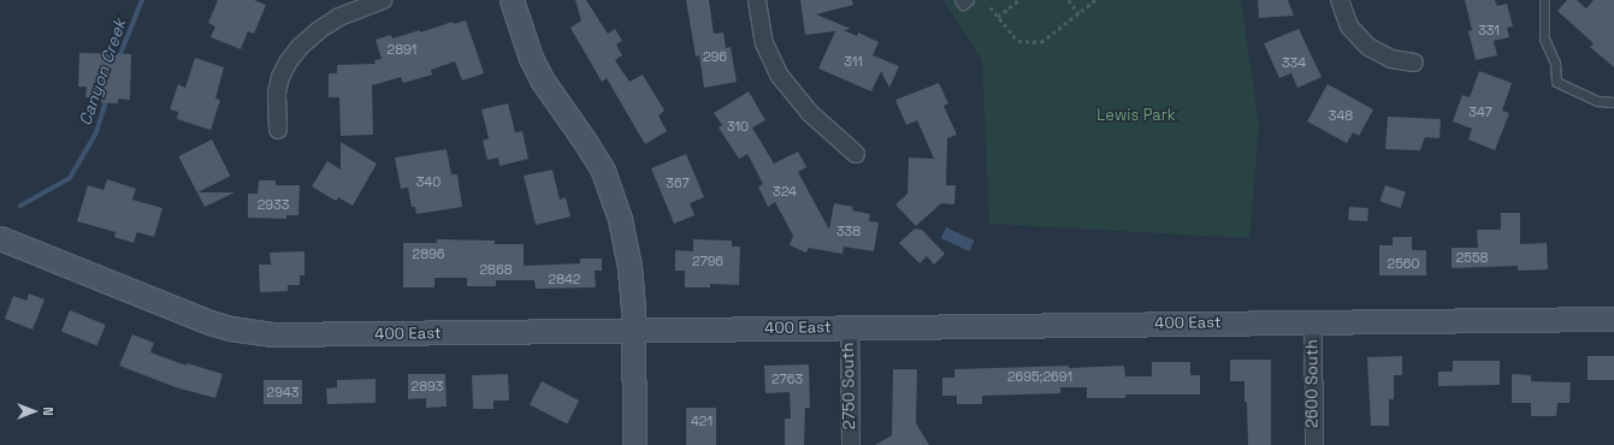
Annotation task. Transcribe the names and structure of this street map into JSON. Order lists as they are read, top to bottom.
{
  "streets": {
    "street": ["400 East", "2600 South", "2750 South"]
  },
  "crossings": [
    ["400 East", "2600 South"],
    ["400 East", "2750 South"]
  ],
  "water": ["Canyon Creek"],
  "parks": ["Lewis Park"],
  "house_numbers": [
    "331",
    "2891",
    "296",
    "311",
    "334",
    "347",
    "348",
    "310",
    "340",
    "367",
    "324",
    "2933",
    "338",
    "2896",
    "2558",
    "2796",
    "2560",
    "2868",
    "2842",
    "2695;2691",
    "2763",
    "2893",
    "2943",
    "421"
  ],
  "north": "right"
}
